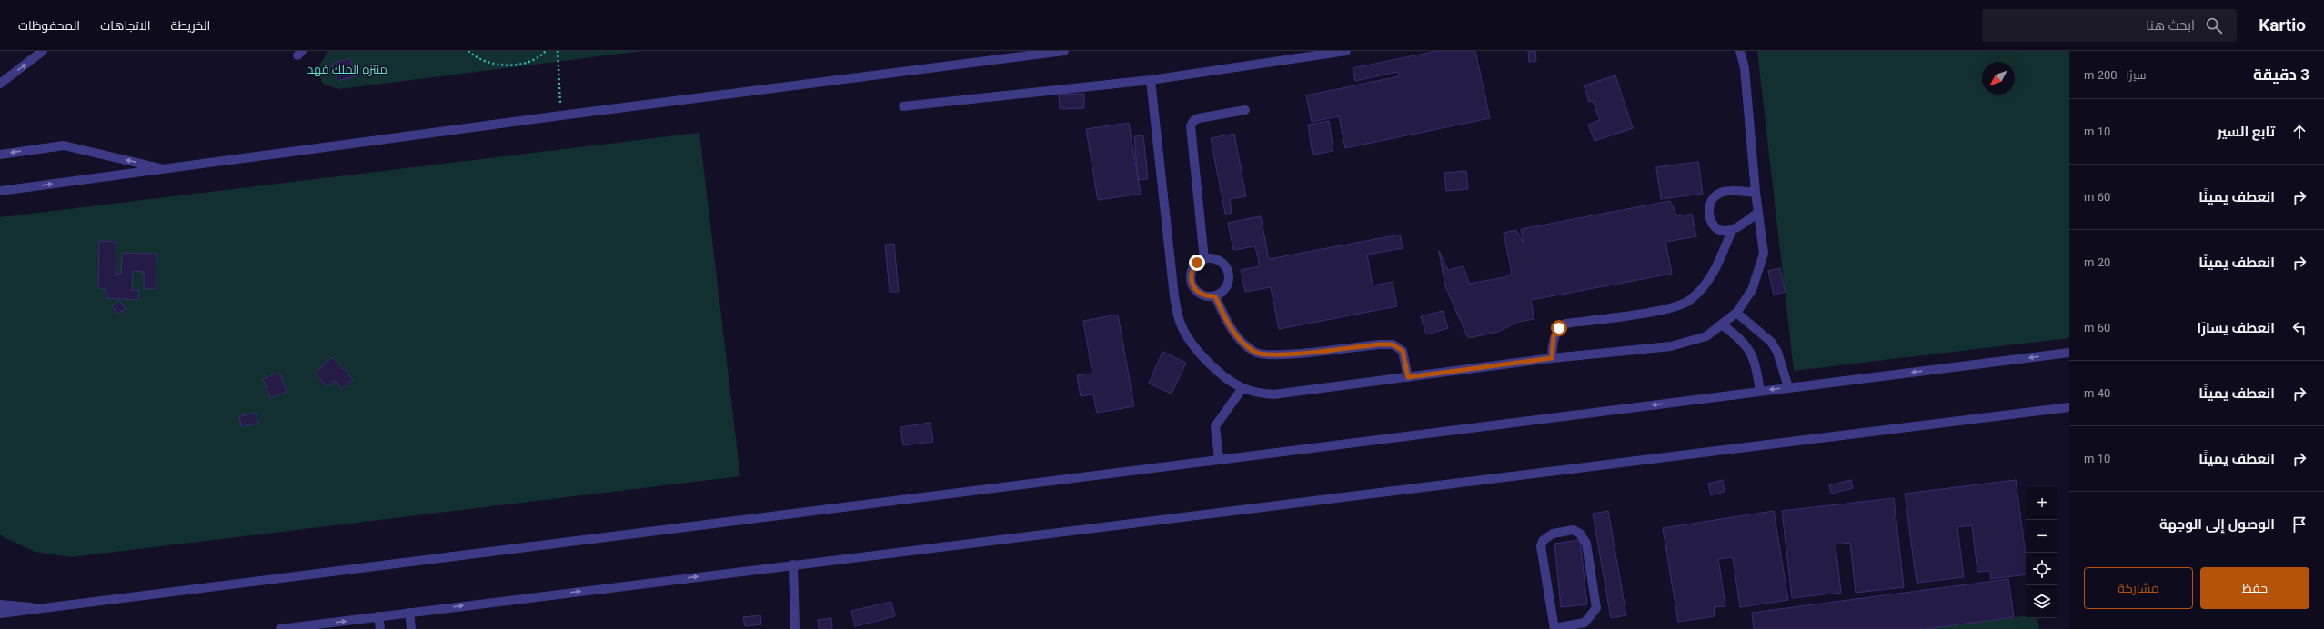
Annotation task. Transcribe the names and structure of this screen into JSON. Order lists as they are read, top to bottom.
{
  "parks": ["منتزه الملك فهد"],
  "north": "bottom left",
  "page": {
    "header": "Kartio",
    "search": "ابحث هنا",
    "nav": ["الخريطة", "الاتجاهات", "المحفوظات"],
    "heading": ["3 دقيقة", "سيرًا · 200 m"],
    "list": [
      ["تابع السير", "10 m"],
      ["انعطف يمينًا", "60 m"],
      ["انعطف يمينًا", "20 m"],
      ["انعطف يسارًا", "60 m"],
      ["انعطف يمينًا", "40 m"],
      ["انعطف يمينًا", "10 m"],
      "الوصول إلى الوجهة"
    ],
    "map_buttons": ["+", "−"],
    "buttons": ["حفظ", "مشاركة"]
  }
}
